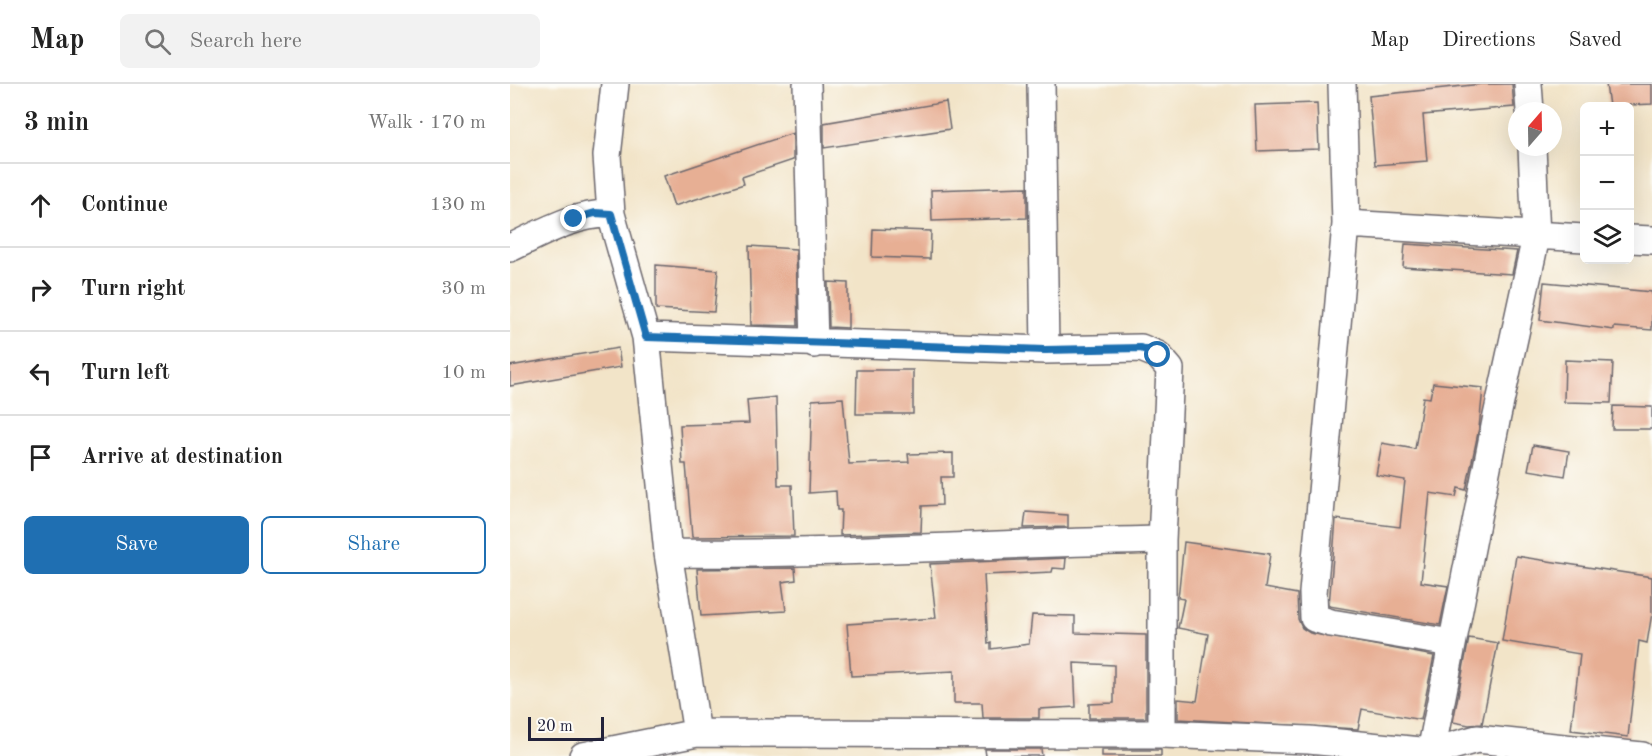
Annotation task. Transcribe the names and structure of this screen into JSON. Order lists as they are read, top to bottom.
{
  "scale_bar": "20 m",
  "north": "top",
  "page": {
    "header": "Map",
    "search": "Search here",
    "nav": ["Map", "Directions", "Saved"],
    "heading": ["3 min", "Walk · 170 m"],
    "map_buttons": ["+", "−"],
    "list": [
      ["Continue", "130 m"],
      ["Turn right", "30 m"],
      ["Turn left", "10 m"],
      "Arrive at destination"
    ],
    "buttons": ["Save", "Share"],
    "scale": "20 m"
  }
}
